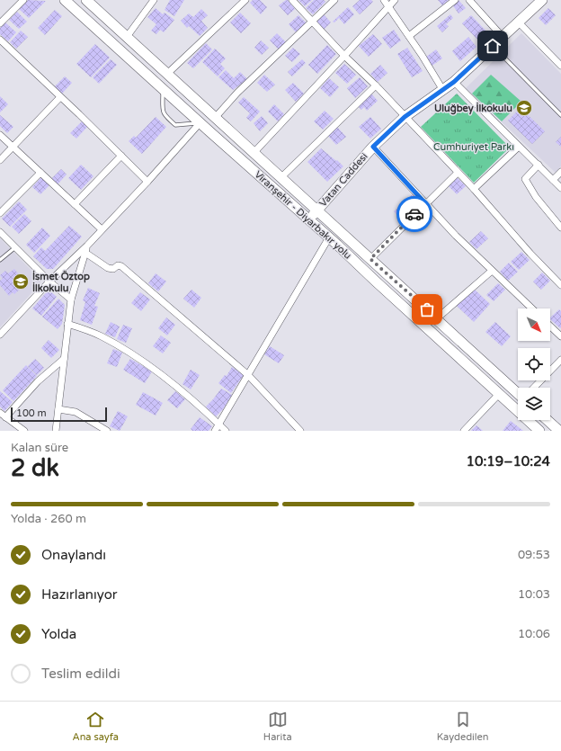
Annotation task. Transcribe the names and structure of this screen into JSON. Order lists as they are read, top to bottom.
{
  "streets": {
    "main road": ["Vatan Caddesi", "Viranşehir - Diyarbakır yolu"]
  },
  "crossings": [
    ["Vatan Caddesi", "Viranşehir - Diyarbakır yolu"]
  ],
  "parks": ["Cumhuriyet Parkı"],
  "places": {
    "school or university": ["Uluğbey İlkokulu", "İsmet Öztop İlkokulu"]
  },
  "scale_bar": "100 m",
  "north": "bottom right",
  "page": {
    "scale": "100 m",
    "heading": ["2 dk", "Kalan süre", "10:19–10:24"],
    "bar": "Yolda · 260 m",
    "list": [
      ["Onaylandı", "09:53"],
      ["Hazırlanıyor", "10:03"],
      ["Yolda", "10:06"],
      "Teslim edildi"
    ],
    "tabs": ["Ana sayfa", "Harita", "Kaydedilen"]
  }
}
